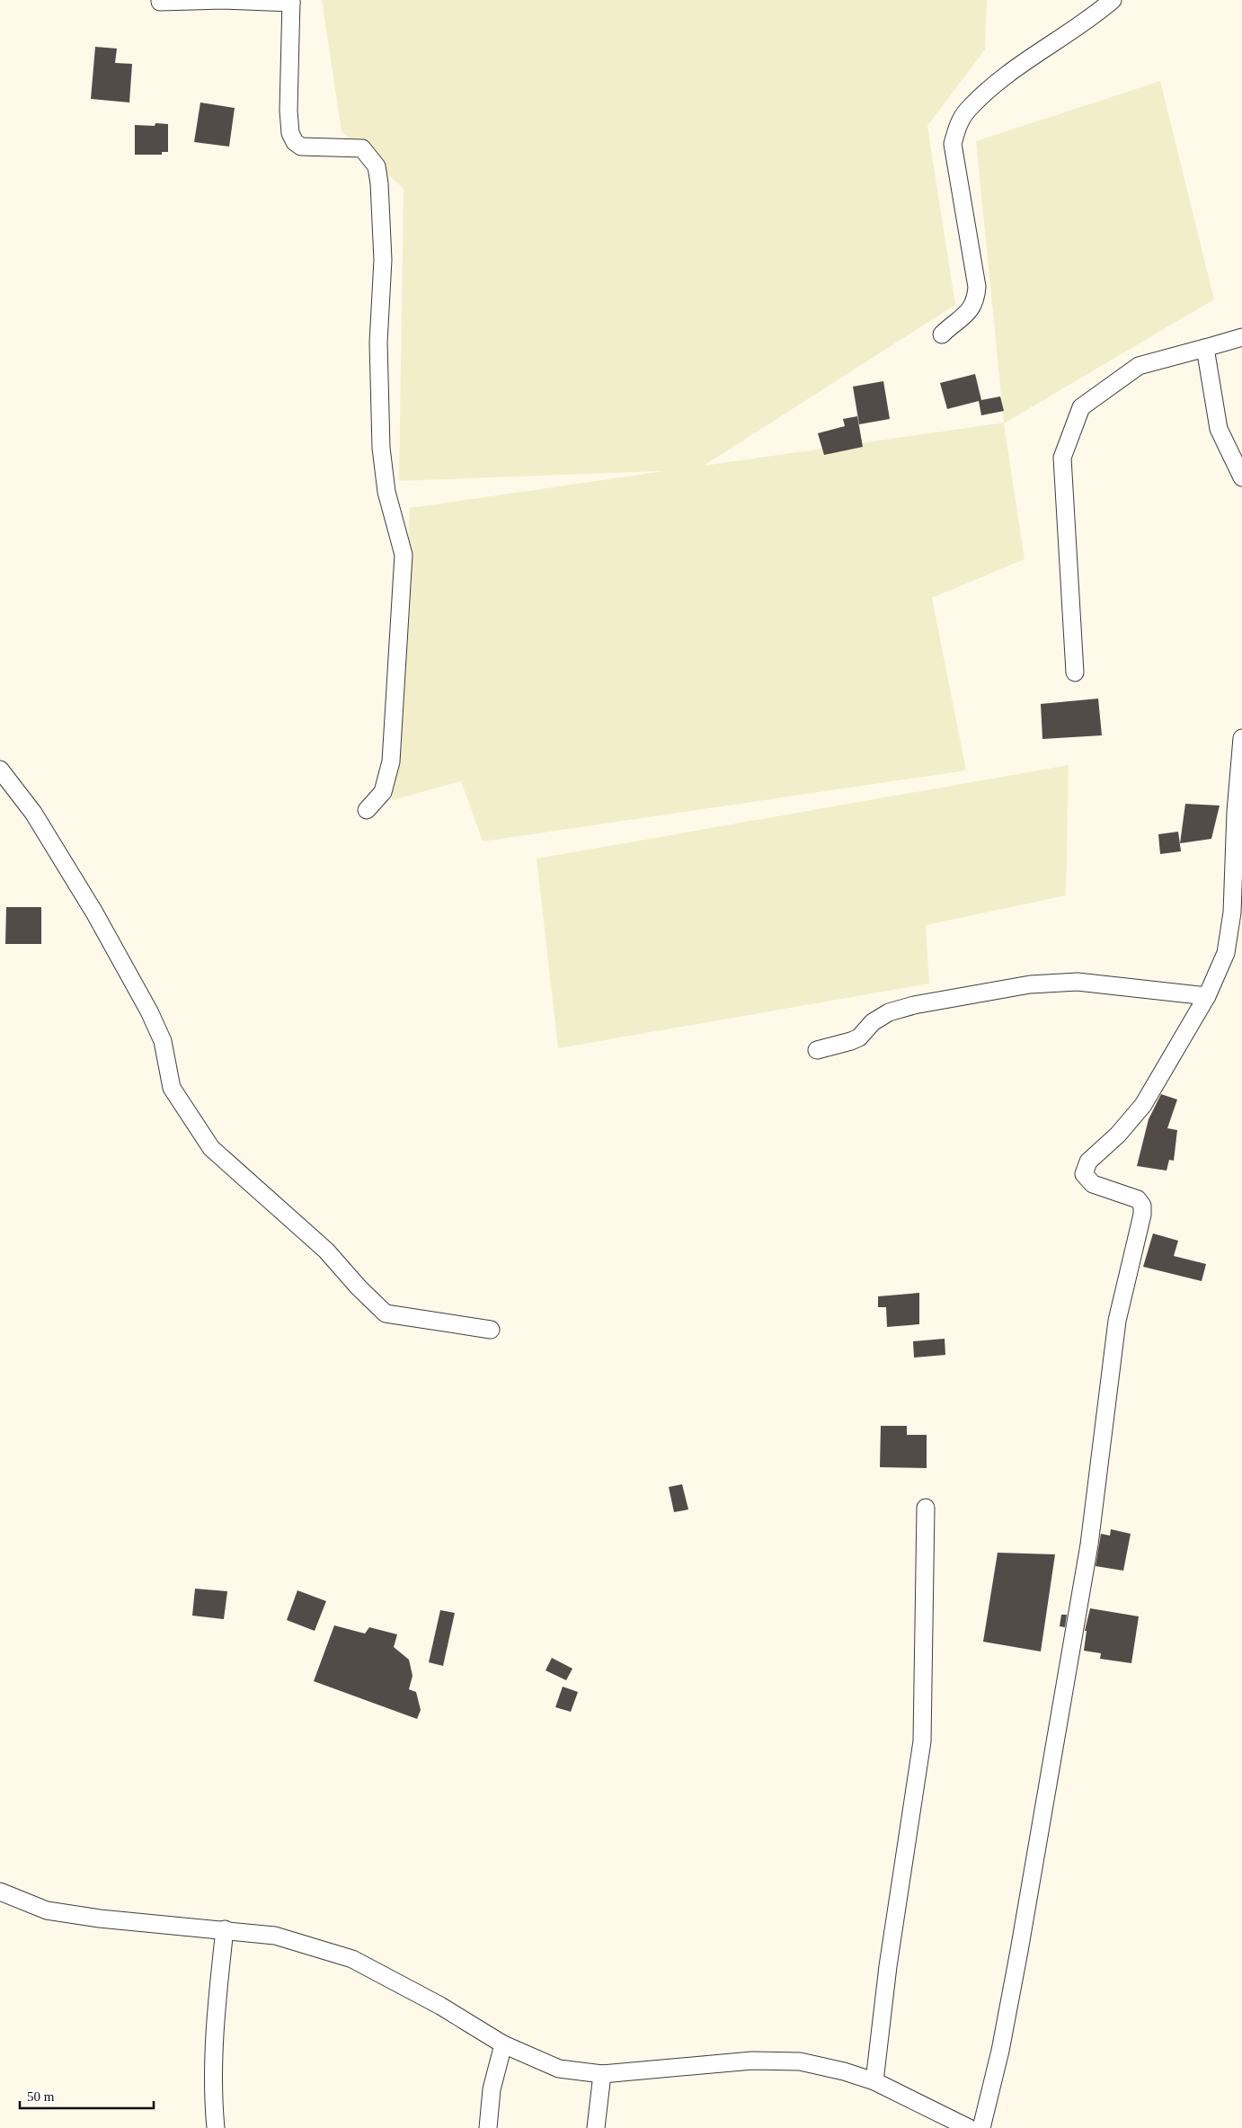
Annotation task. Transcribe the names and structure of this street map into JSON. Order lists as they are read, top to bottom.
{
  "scale_bar": "50 m"
}
